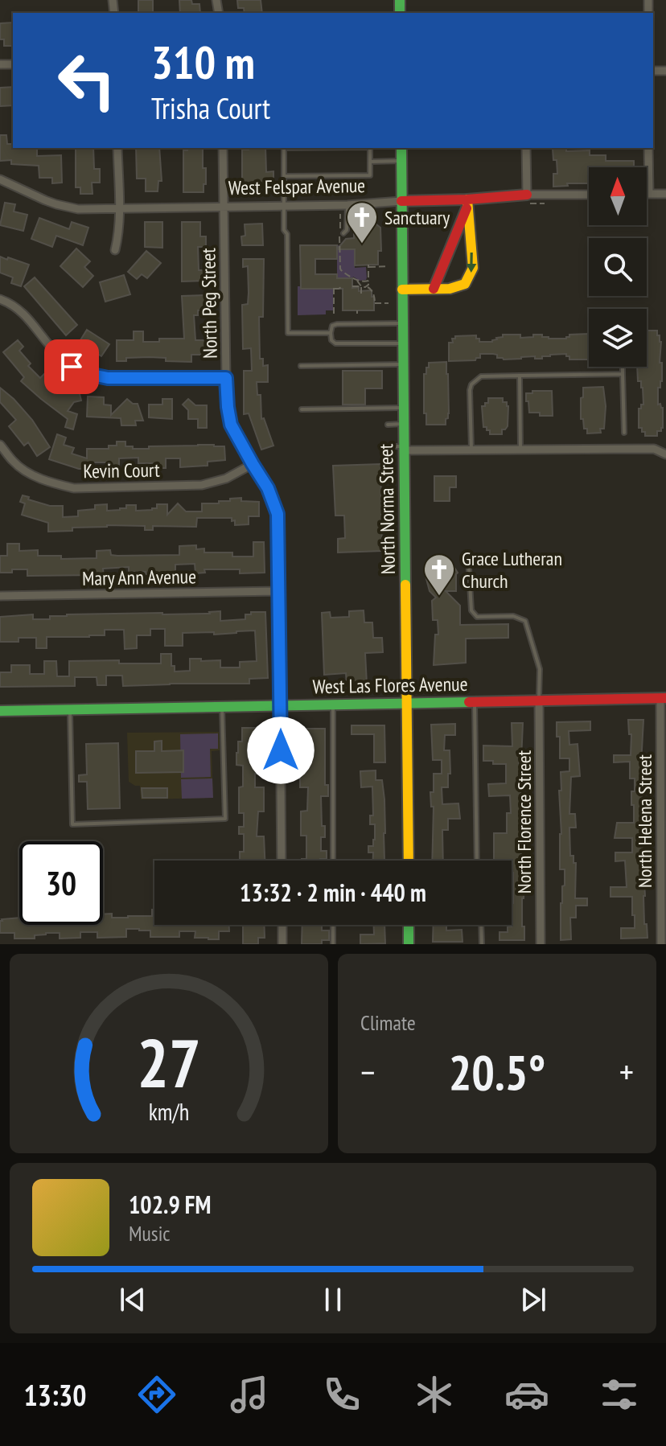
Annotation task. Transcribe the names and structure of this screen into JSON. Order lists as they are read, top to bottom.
{
  "streets": {
    "main road": ["West Felspar Avenue", "North Norma Street", "West Las Flores Avenue"],
    "street": [
      "North Peg Street",
      "Kevin Court",
      "Mary Ann Avenue",
      "North Helena Street",
      "North Florence Street"
    ]
  },
  "crossings": [
    ["West Felspar Avenue", "North Peg Street"],
    ["West Felspar Avenue", "North Norma Street"],
    ["North Peg Street", "Kevin Court"],
    ["North Peg Street", "Mary Ann Avenue"],
    ["North Peg Street", "West Las Flores Avenue"],
    ["North Norma Street", "West Las Flores Avenue"],
    ["West Las Flores Avenue", "North Helena Street"],
    ["West Las Flores Avenue", "North Florence Street"]
  ],
  "places": {
    "church": ["Sanctuary", "Grace Lutheran Church"]
  },
  "north": "top",
  "page": {
    "turn": ["310 m", "Trisha Court"],
    "limit": "30",
    "trip": "13:32 · 2 min · 440 m",
    "tile": "Climate",
    "heat": ["−", "20.5°", "+"],
    "song": ["102.9 FM", "Music"],
    "tabs": "13:30",
    "gauge": ["27", "km/h"]
  }
}
